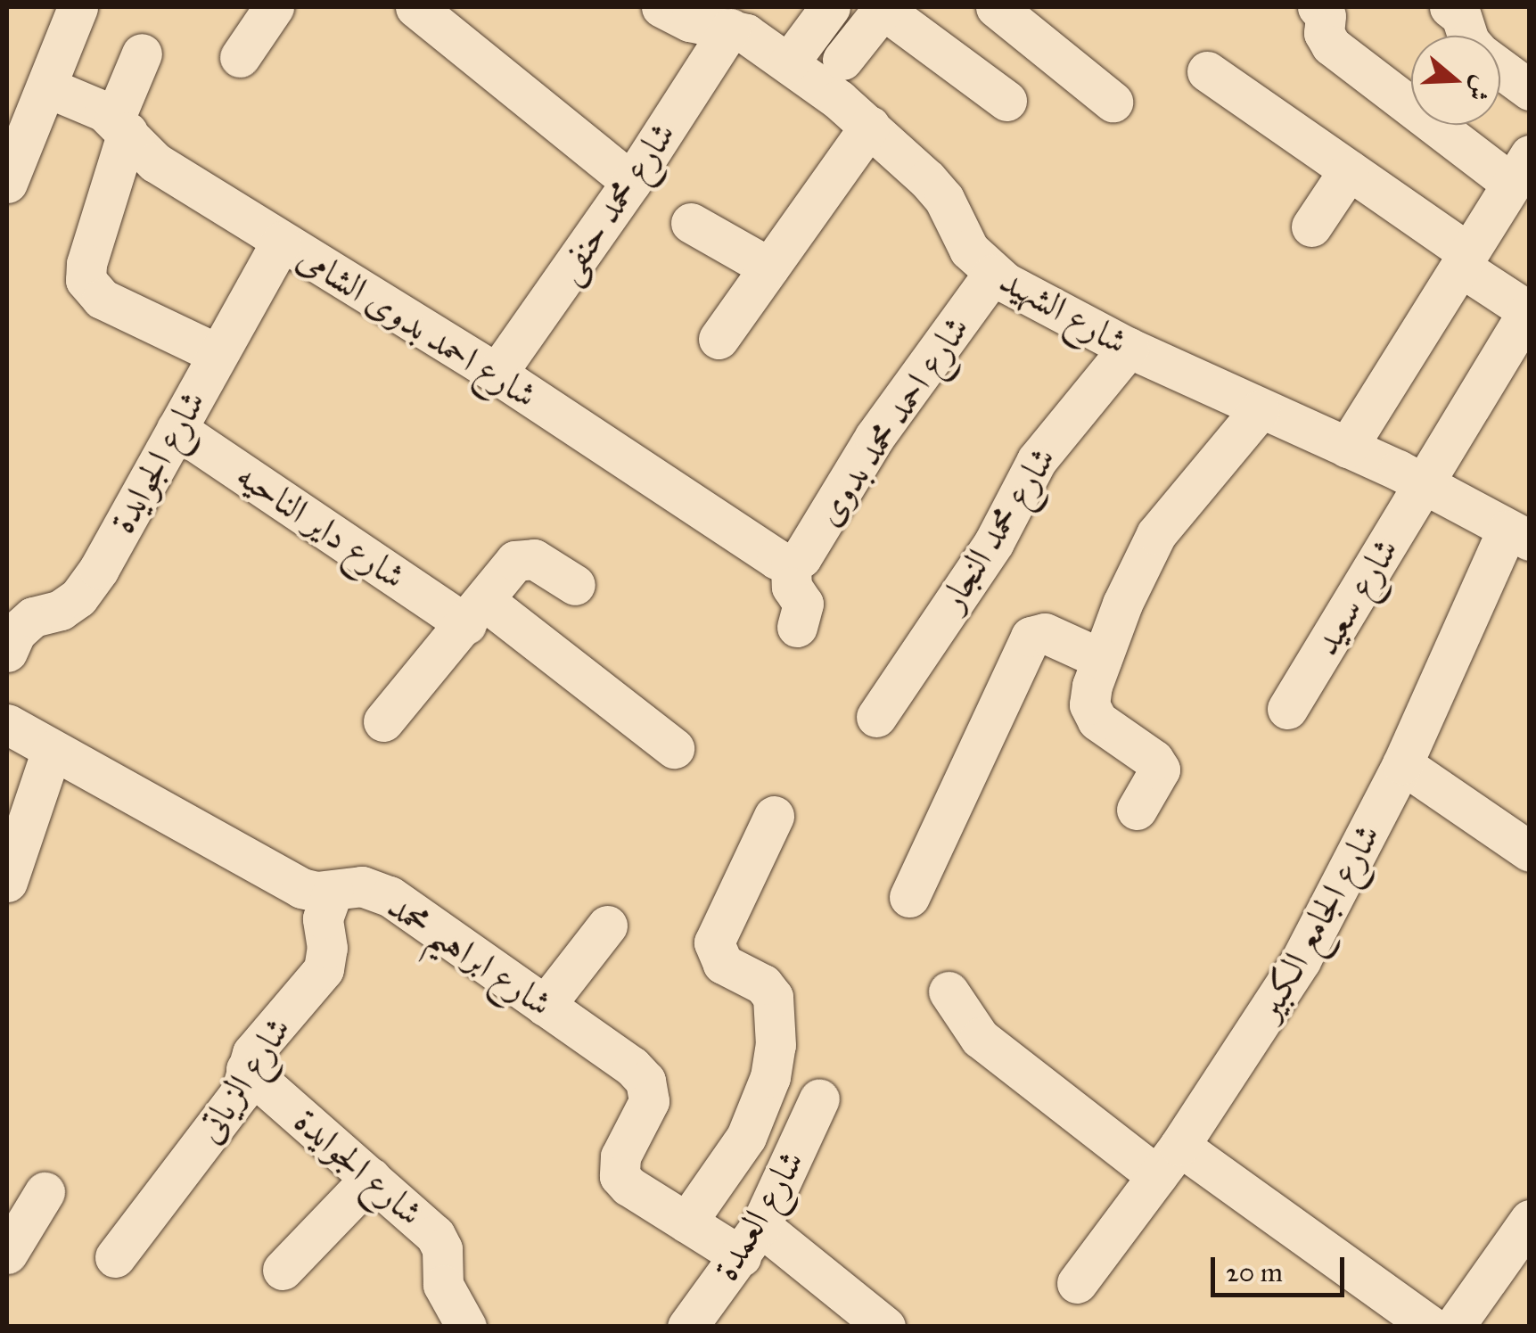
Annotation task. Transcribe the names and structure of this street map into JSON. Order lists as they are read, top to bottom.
{
  "streets": {
    "street": [
      "شارع محمد حنفى",
      "شارع الشهيد",
      "شارع احمد بدوى الشامى",
      "شارع احمد محمد بدوى",
      "شارع الجوايدة",
      "شارع داير الناحيه",
      "شارع محمد النجار",
      "شارع سعيد",
      "شارع الجامع الكبير",
      "شارع ابراهيم محمد",
      "شارع الزياتى",
      "شارع العمدة"
    ]
  },
  "crossings": [
    ["شارع محمد حنفى", "شارع الشهيد"],
    ["شارع محمد حنفى", "شارع احمد بدوى الشامى"],
    ["شارع الشهيد", "شارع احمد محمد بدوى"],
    ["شارع الشهيد", "شارع محمد النجار"],
    ["شارع الشهيد", "شارع سعيد"],
    ["شارع الشهيد", "شارع الجامع الكبير"],
    ["شارع احمد بدوى الشامى", "شارع احمد محمد بدوى"],
    ["شارع احمد بدوى الشامى", "شارع الجوايدة"],
    ["شارع الجوايدة", "شارع داير الناحيه"],
    ["شارع الجوايدة", "شارع الزياتى"],
    ["شارع ابراهيم محمد", "شارع الزياتى"]
  ],
  "scale_bar": "20 m",
  "north": "right"
}
